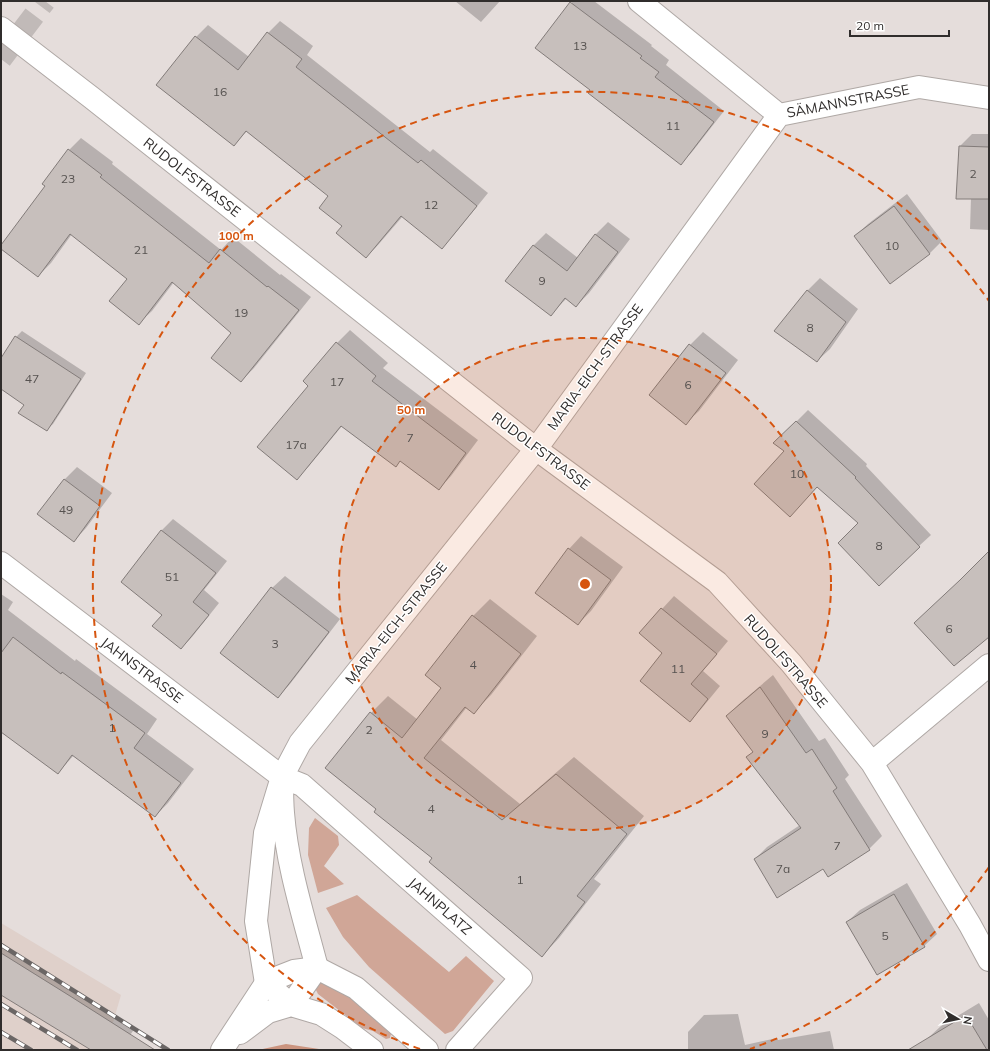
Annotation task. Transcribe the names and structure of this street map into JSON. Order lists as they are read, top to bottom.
{
  "streets": {
    "street": [
      "SÄMANNSTRASSE",
      "RUDOLFSTRASSE",
      "MARIA-EICH-STRASSE",
      "JAHNSTRASSE",
      "JAHNPLATZ"
    ]
  },
  "crossings": [
    ["SÄMANNSTRASSE", "MARIA-EICH-STRASSE"],
    ["RUDOLFSTRASSE", "MARIA-EICH-STRASSE"],
    ["MARIA-EICH-STRASSE", "JAHNSTRASSE"],
    ["MARIA-EICH-STRASSE", "JAHNPLATZ"],
    ["JAHNSTRASSE", "JAHNPLATZ"]
  ],
  "house_numbers": [
    "13",
    "16",
    "11",
    "2",
    "23",
    "12",
    "10",
    "21",
    "9",
    "19",
    "8",
    "47",
    "17",
    "6",
    "7",
    "17a",
    "10",
    "49",
    "8",
    "51",
    "6",
    "3",
    "4",
    "11",
    "1",
    "2",
    "9",
    "4",
    "7",
    "7a",
    "1",
    "5"
  ],
  "scale_bar": "20 m",
  "north": "right",
  "rings": ["100 m", "50 m"]
}
